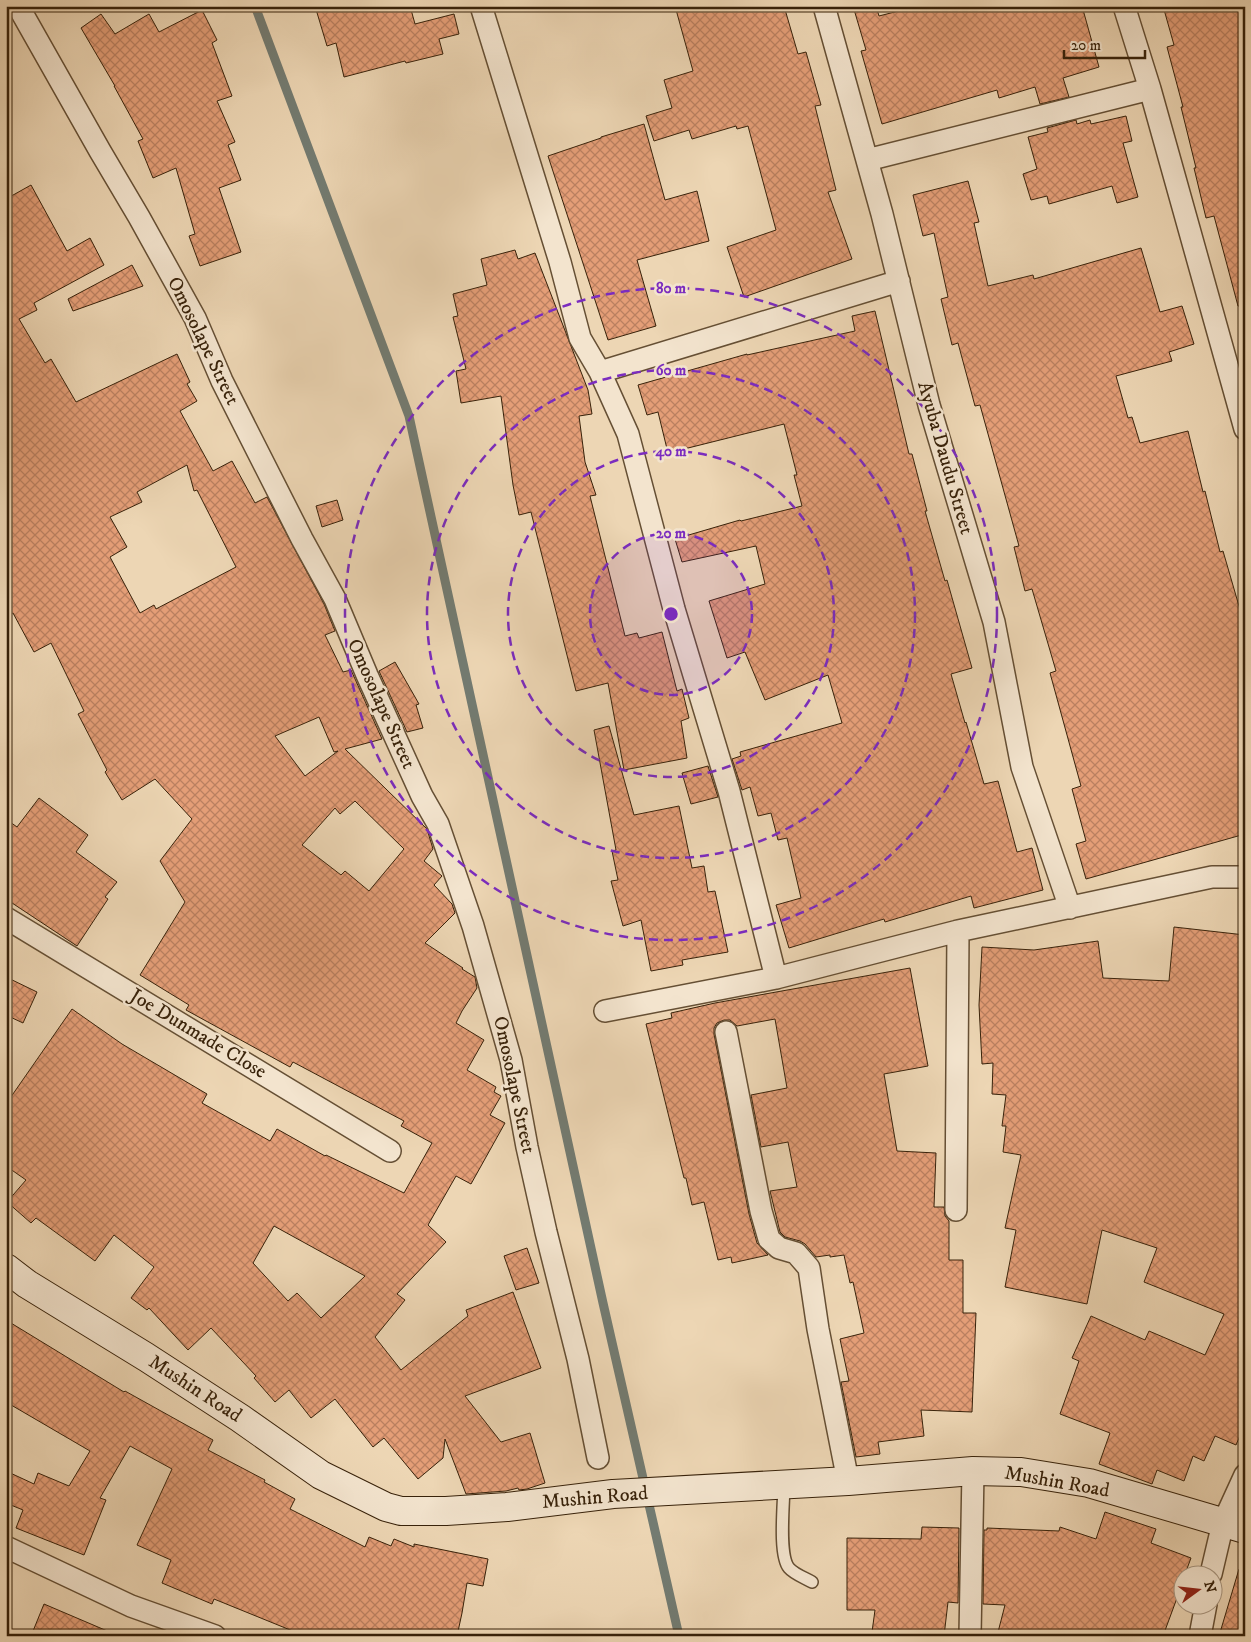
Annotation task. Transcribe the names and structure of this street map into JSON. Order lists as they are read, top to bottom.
{
  "streets": {
    "main road": ["Mushin Road"],
    "street": ["Omosolape Street", "Ayuba Daudu Street", "Joe Dunmade Close"]
  },
  "scale_bar": "20 m",
  "north": "right",
  "rings": [
    "80 m",
    "60 m",
    "40 m",
    "20 m"
  ]
}
